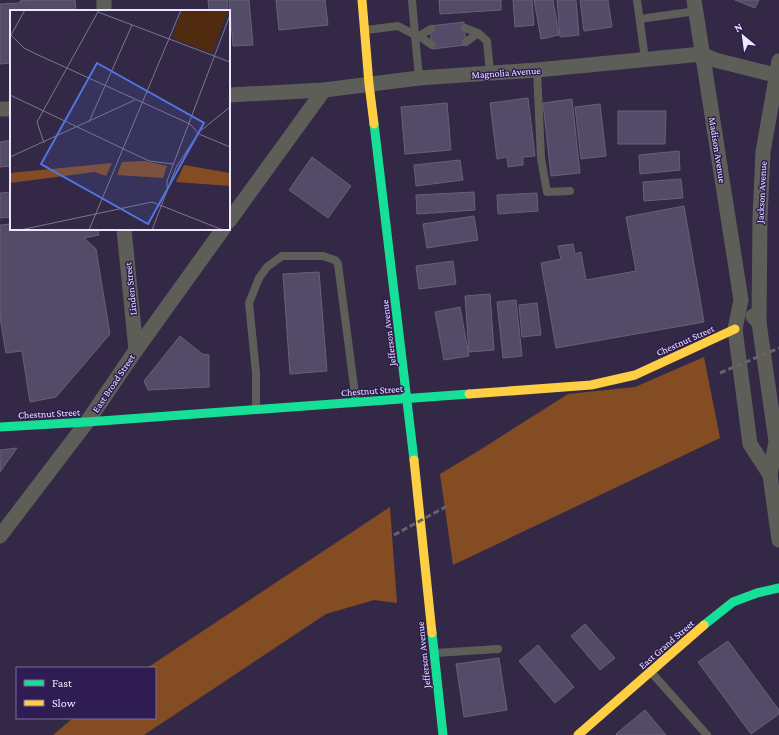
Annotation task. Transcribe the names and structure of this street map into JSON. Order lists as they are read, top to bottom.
{
  "streets": {
    "street": [
      "Magnolia Avenue",
      "Madison Avenue",
      "Jackson Avenue",
      "Linden Street",
      "Jefferson Avenue",
      "Chestnut Street",
      "East Broad Street",
      "East Grand Street"
    ]
  },
  "crossings": [
    ["Magnolia Avenue", "Madison Avenue"],
    ["Magnolia Avenue", "Jackson Avenue"],
    ["Magnolia Avenue", "Jefferson Avenue"],
    ["Madison Avenue", "Jackson Avenue"],
    ["Madison Avenue", "Chestnut Street"],
    ["Linden Street", "East Broad Street"],
    ["Jefferson Avenue", "Chestnut Street"],
    ["Chestnut Street", "East Broad Street"]
  ],
  "legend": ["Fast", "Slow"],
  "north": "top left"
}
